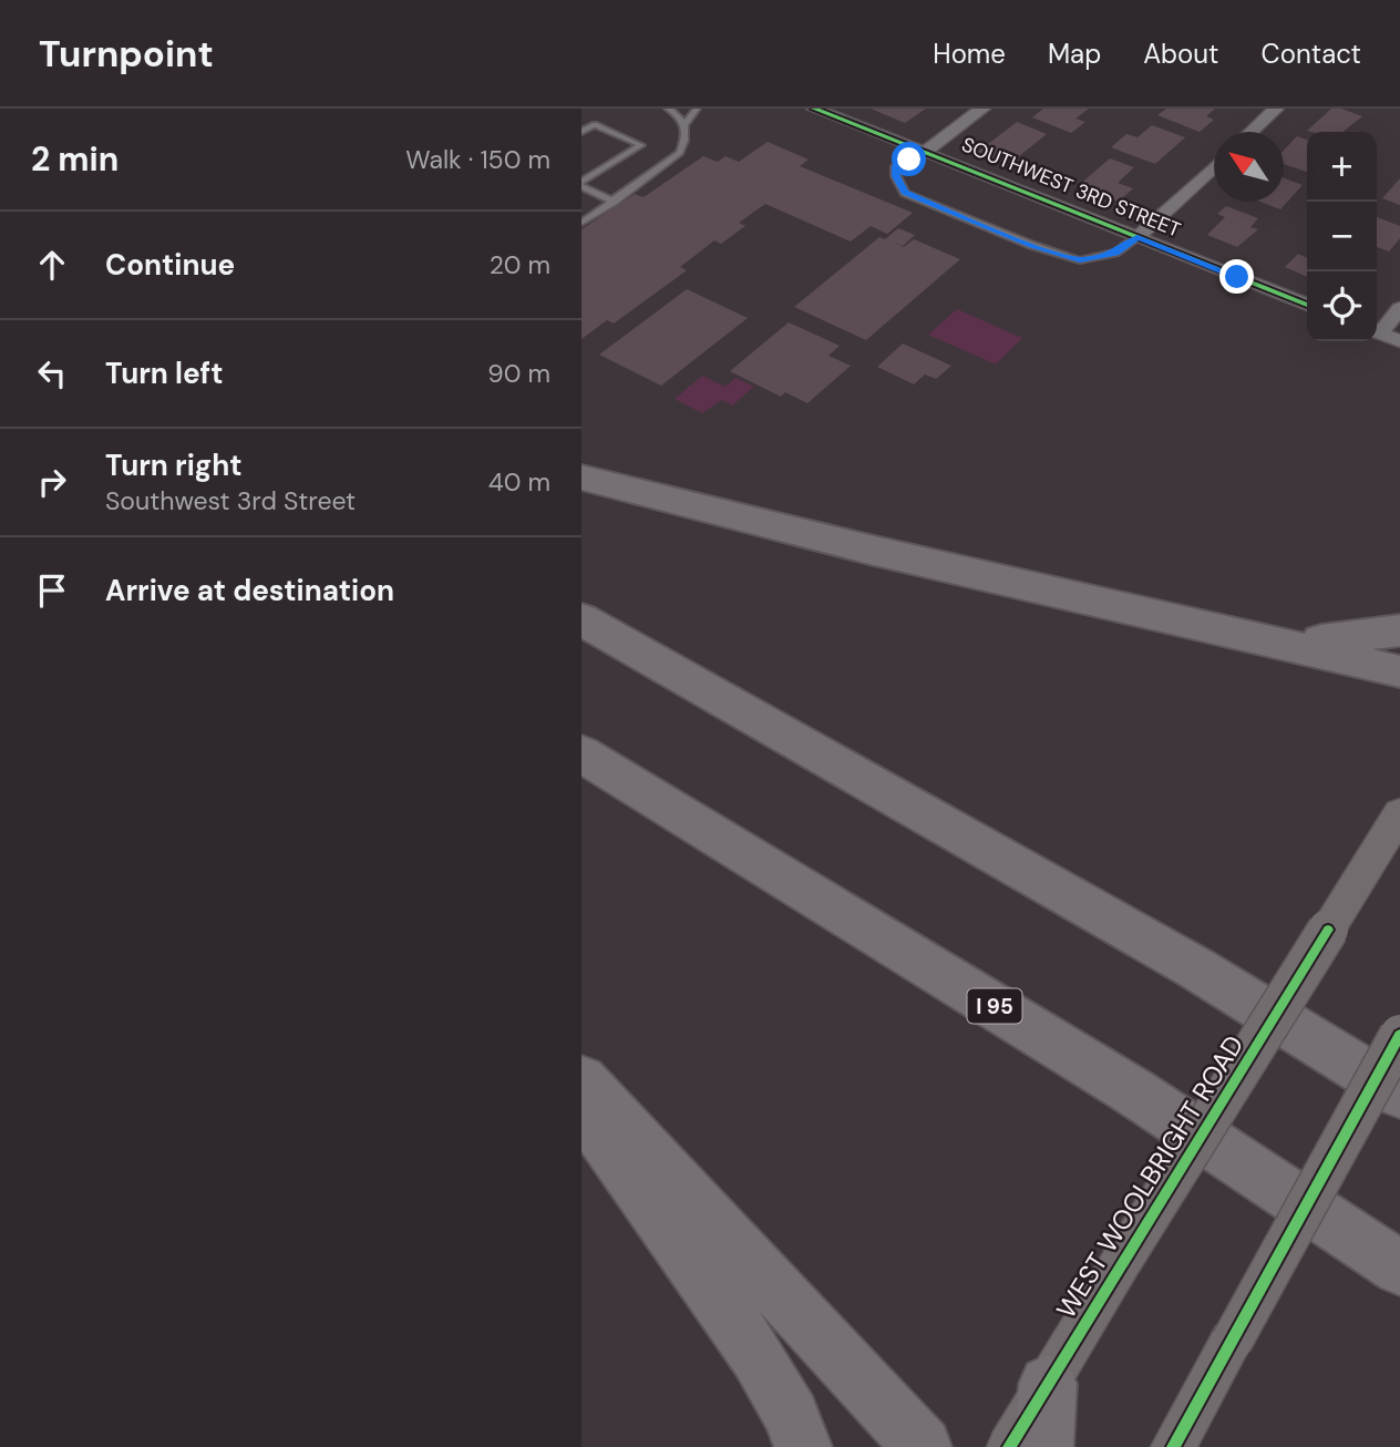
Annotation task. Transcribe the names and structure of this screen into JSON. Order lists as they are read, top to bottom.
{
  "streets": {
    "highway": ["I 95"],
    "main road": ["WEST WOOLBRIGHT ROAD"],
    "street": ["SOUTHWEST 3RD STREET"]
  },
  "north": "top left",
  "page": {
    "header": "Turnpoint",
    "nav": [
      "Home",
      "Map",
      "About",
      "Contact"
    ],
    "heading": ["2 min", "Walk · 150 m"],
    "map_buttons": ["+", "−"],
    "list": [
      ["Continue", "20 m"],
      ["Turn left", "90 m"],
      ["Turn right", "Southwest 3rd Street", "40 m"],
      "Arrive at destination"
    ]
  }
}
